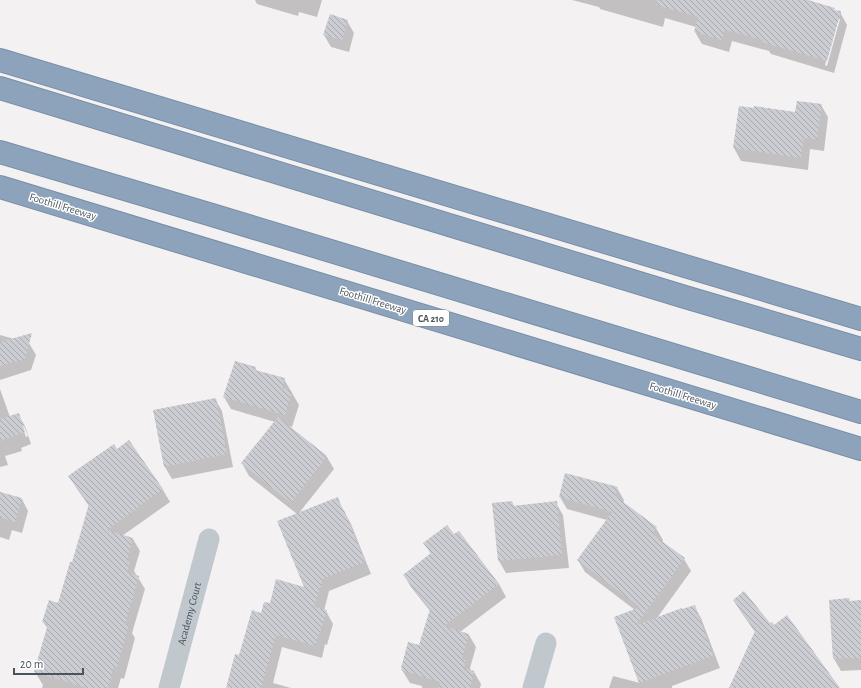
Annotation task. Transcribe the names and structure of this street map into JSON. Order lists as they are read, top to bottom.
{
  "streets": {
    "highway": ["Foothill Freeway", "CA 210"],
    "street": ["Academy Court"]
  },
  "scale_bar": "20 m"
}
